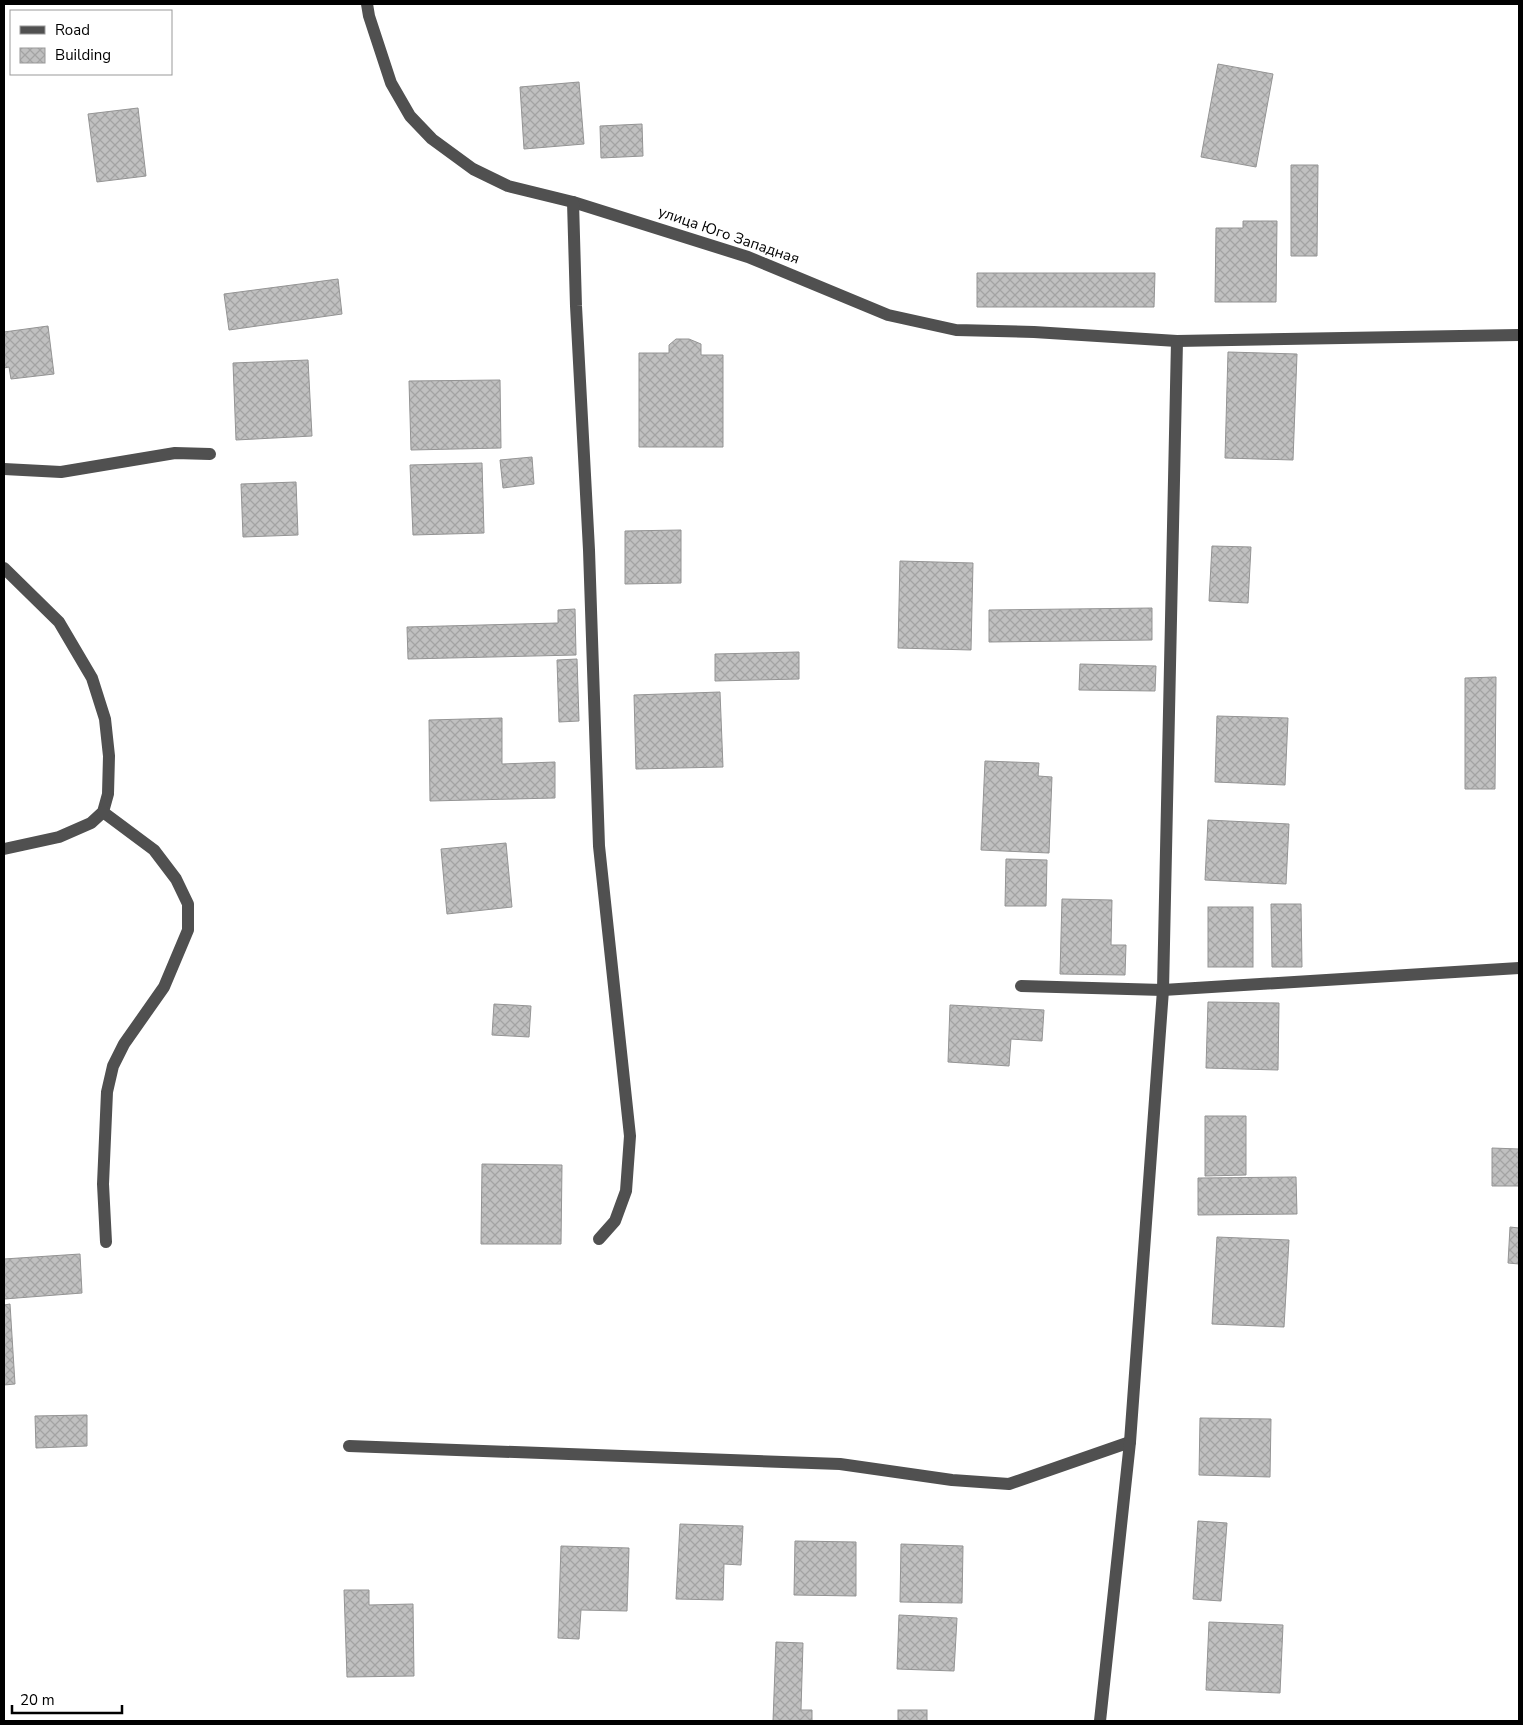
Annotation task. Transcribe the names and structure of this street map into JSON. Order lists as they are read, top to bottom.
{
  "streets": {
    "street": ["улица Юго Западная"]
  },
  "legend": ["Road", "Building"],
  "scale_bar": "20 m"
}
